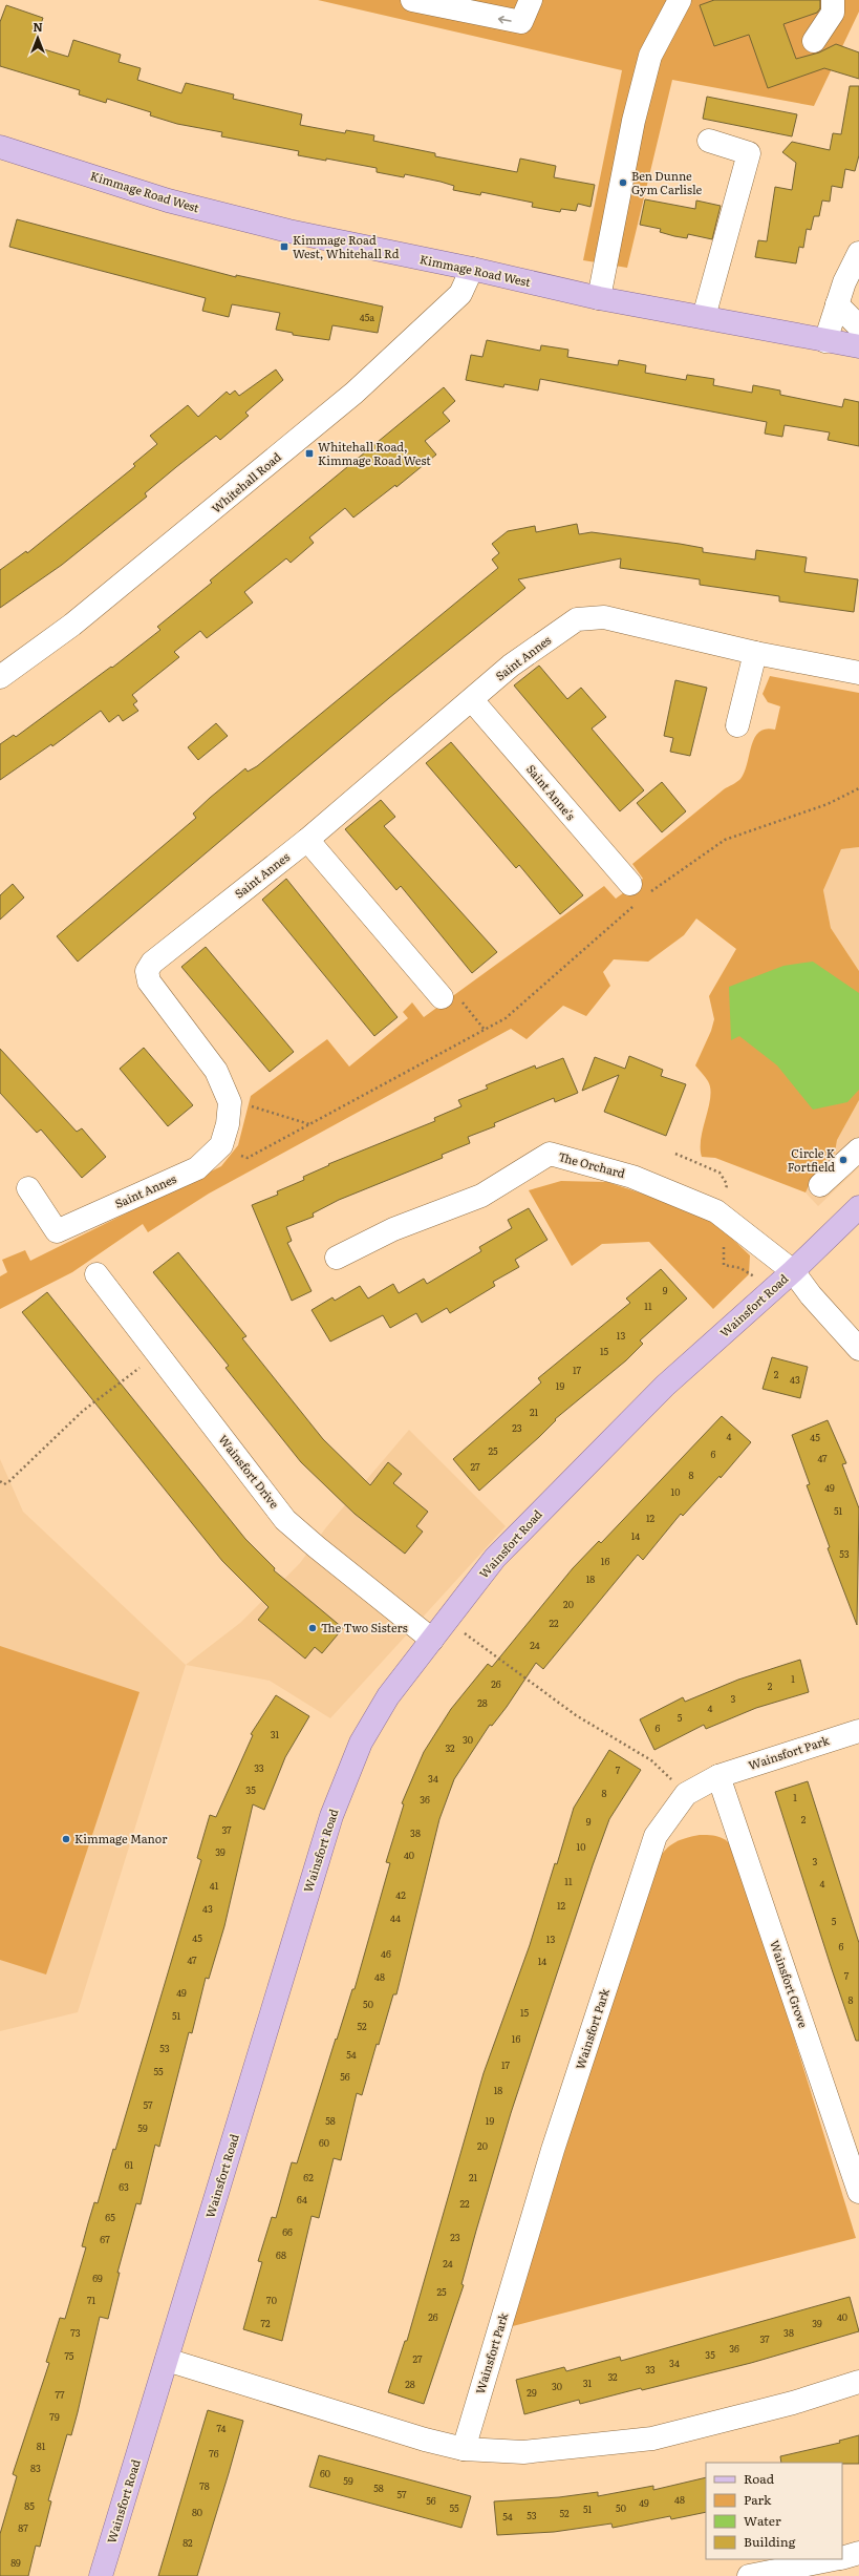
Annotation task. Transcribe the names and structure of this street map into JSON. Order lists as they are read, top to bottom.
{
  "streets": {
    "main road": ["Kimmage Road West", "Wainsfort Road"],
    "street": [
      "Whitehall Road",
      "Saint Annes",
      "Saint Anne's",
      "The Orchard",
      "Wainsfort Drive",
      "Wainsfort Park",
      "Wainsfort Grove"
    ]
  },
  "crossings": [
    ["Kimmage Road West", "Whitehall Road"],
    ["Saint Annes", "Saint Anne's"],
    ["The Orchard", "Wainsfort Road"],
    ["Wainsfort Road", "Wainsfort Drive"],
    ["Wainsfort Park", "Wainsfort Grove"]
  ],
  "places": {
    "other": [
      "Ben Dunne Gym Carlisle",
      "Circle K Fortfield",
      "The Two Sisters",
      "Kimmage Manor"
    ],
    "transit": ["Kimmage Road West, Whitehall Rd", "Whitehall Road, Kimmage Road West"]
  },
  "house_numbers": [
    "45a",
    "9",
    "11",
    "13",
    "15",
    "17",
    "2",
    "43",
    "19",
    "21",
    "23",
    "4",
    "45",
    "25",
    "6",
    "47",
    "27",
    "8",
    "49",
    "10",
    "51",
    "12",
    "14",
    "53",
    "16",
    "18",
    "20",
    "22",
    "24",
    "1",
    "26",
    "2",
    "3",
    "28",
    "4",
    "5",
    "6",
    "31",
    "30",
    "32",
    "33",
    "7",
    "34",
    "35",
    "8",
    "1",
    "36",
    "2",
    "9",
    "37",
    "38",
    "10",
    "39",
    "40",
    "3",
    "11",
    "4",
    "41",
    "42",
    "12",
    "43",
    "44",
    "5",
    "45",
    "13",
    "6",
    "46",
    "47",
    "14",
    "7",
    "48",
    "49",
    "8",
    "50",
    "15",
    "51",
    "52",
    "16",
    "53",
    "54",
    "17",
    "55",
    "56",
    "18",
    "57",
    "58",
    "19",
    "59",
    "60",
    "20",
    "61",
    "62",
    "21",
    "63",
    "64",
    "22",
    "65",
    "66",
    "23",
    "67",
    "68",
    "24",
    "69",
    "25",
    "71",
    "70",
    "26",
    "40",
    "72",
    "39",
    "73",
    "38",
    "37",
    "36",
    "35",
    "75",
    "27",
    "34",
    "33",
    "32",
    "31",
    "28",
    "30",
    "29",
    "77",
    "79",
    "74",
    "81",
    "76",
    "83",
    "60",
    "59",
    "78",
    "58",
    "57",
    "48",
    "56",
    "49",
    "85",
    "55",
    "50",
    "51",
    "80",
    "52",
    "53",
    "54",
    "87",
    "82",
    "89"
  ],
  "legend": [
    "Road",
    "Park",
    "Water",
    "Building"
  ],
  "north": "top"
}
